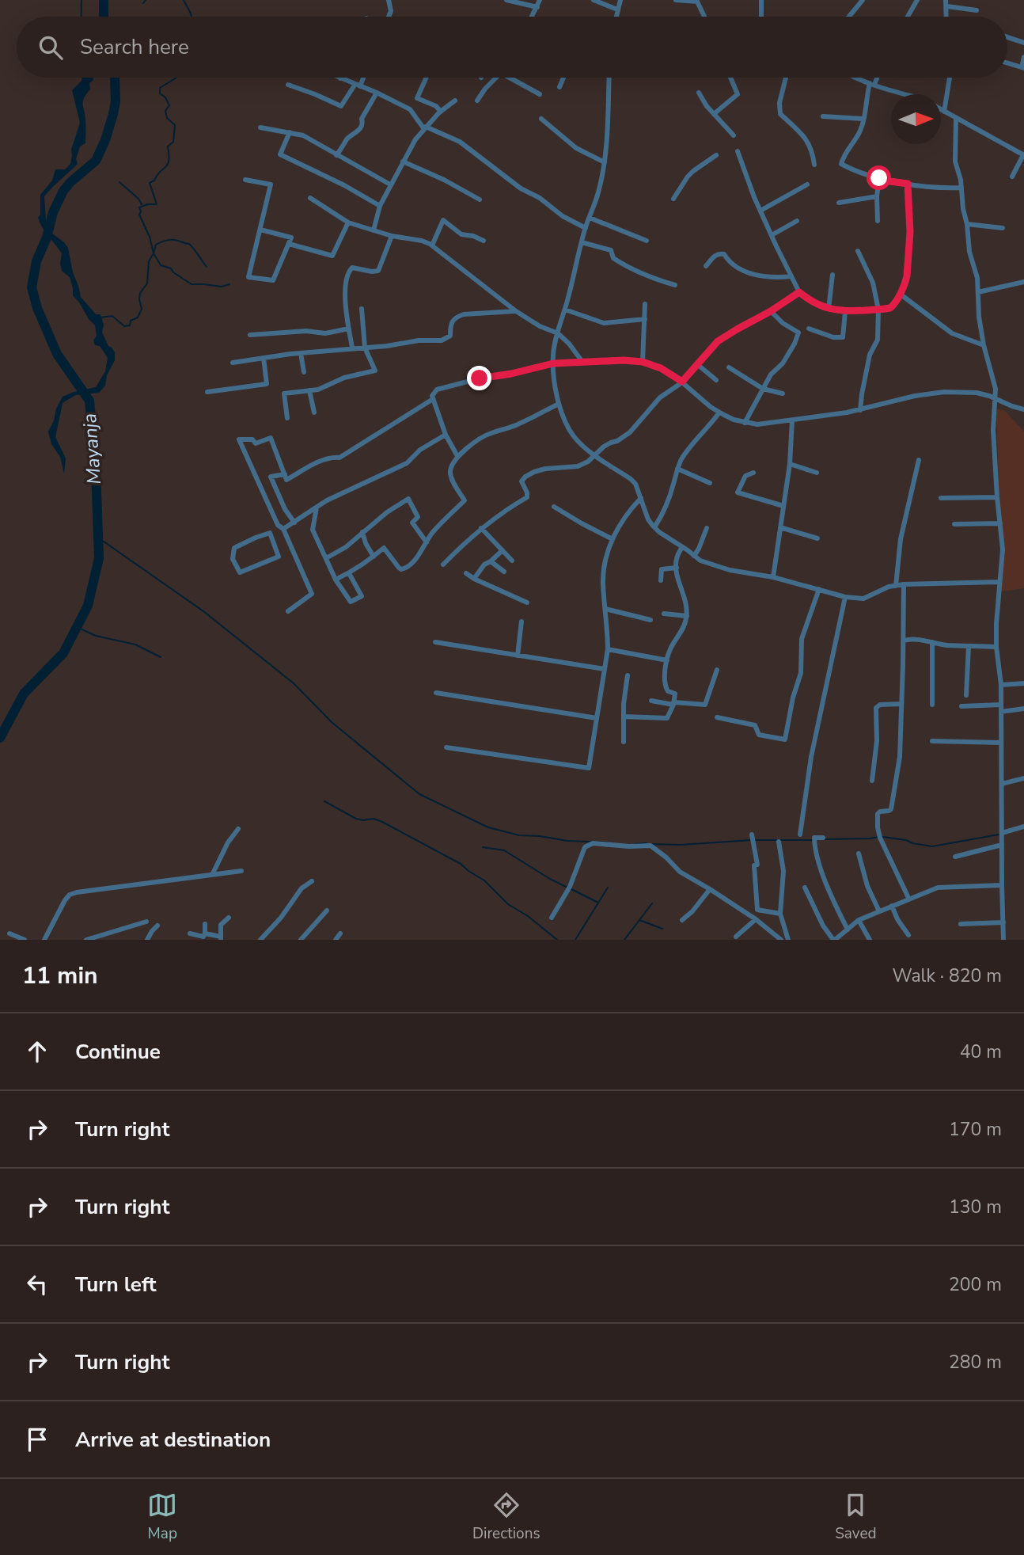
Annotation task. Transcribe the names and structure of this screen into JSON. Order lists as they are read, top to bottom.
{
  "water": ["Mayanja"],
  "north": "right",
  "page": {
    "search": "Search here",
    "heading": ["11 min", "Walk · 820 m"],
    "list": [
      ["Continue", "40 m"],
      ["Turn right", "170 m"],
      ["Turn right", "130 m"],
      ["Turn left", "200 m"],
      ["Turn right", "280 m"],
      "Arrive at destination"
    ],
    "nav": ["Map", "Directions", "Saved"]
  }
}
